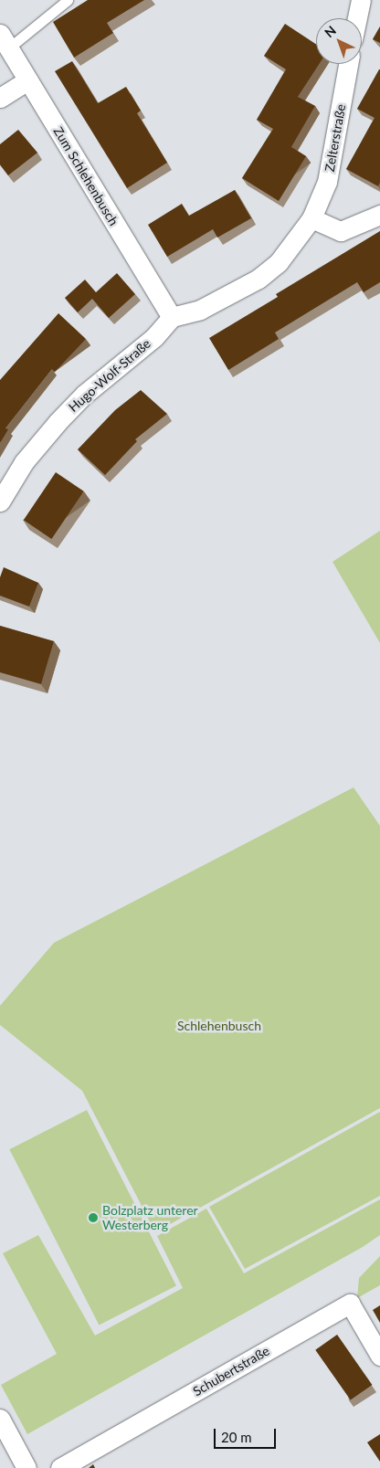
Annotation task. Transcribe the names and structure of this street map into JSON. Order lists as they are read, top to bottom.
{
  "streets": {
    "street": [
      "Zelterstraße",
      "Zum Schlehenbusch",
      "Hugo-Wolf-Straße",
      "Schubertstraße"
    ]
  },
  "crossings": [
    ["Zelterstraße", "Zum Schlehenbusch"],
    ["Zelterstraße", "Hugo-Wolf-Straße"],
    ["Zum Schlehenbusch", "Hugo-Wolf-Straße"]
  ],
  "parks": ["Schlehenbusch"],
  "places": ["Bolzplatz unterer Westerberg"],
  "scale_bar": "20 m",
  "north": "top left"
}
